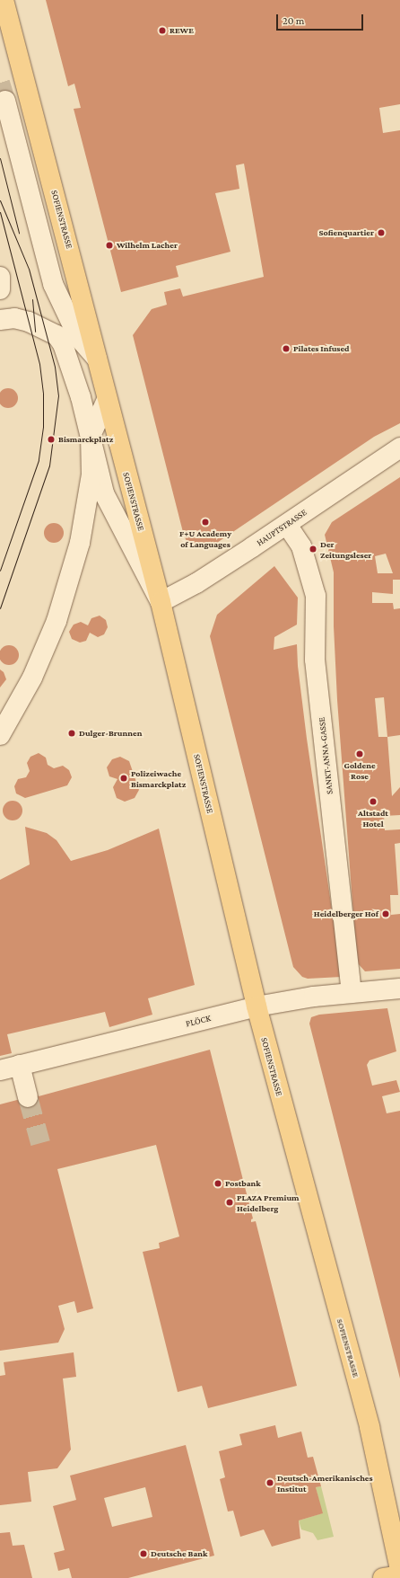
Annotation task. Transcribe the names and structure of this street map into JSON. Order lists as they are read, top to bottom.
{
  "streets": {
    "main road": ["SOFIENSTRASSE"],
    "street": ["HAUPTSTRASSE", "SANKT-ANNA-GASSE", "PLÖCK"]
  },
  "crossings": [
    ["SOFIENSTRASSE", "HAUPTSTRASSE"],
    ["SOFIENSTRASSE", "PLÖCK"],
    ["HAUPTSTRASSE", "SANKT-ANNA-GASSE"],
    ["SANKT-ANNA-GASSE", "PLÖCK"]
  ],
  "places": [
    "REWE",
    "Sofienquartier",
    "Wilhelm Lacher",
    "Pilates Infused",
    "Bismarckplatz",
    "F+U Academy of Languages",
    "Der Zeitungsleser",
    "Dulger-Brunnen",
    "Goldene Rose",
    "Polizeiwache Bismarckplatz",
    "Altstadt Hotel",
    "Heidelberger Hof",
    "Postbank",
    "PLAZA Premium Heidelberg",
    "Deutsch-Amerikanisches Institut",
    "Deutsche Bank"
  ],
  "scale_bar": "20 m"
}
